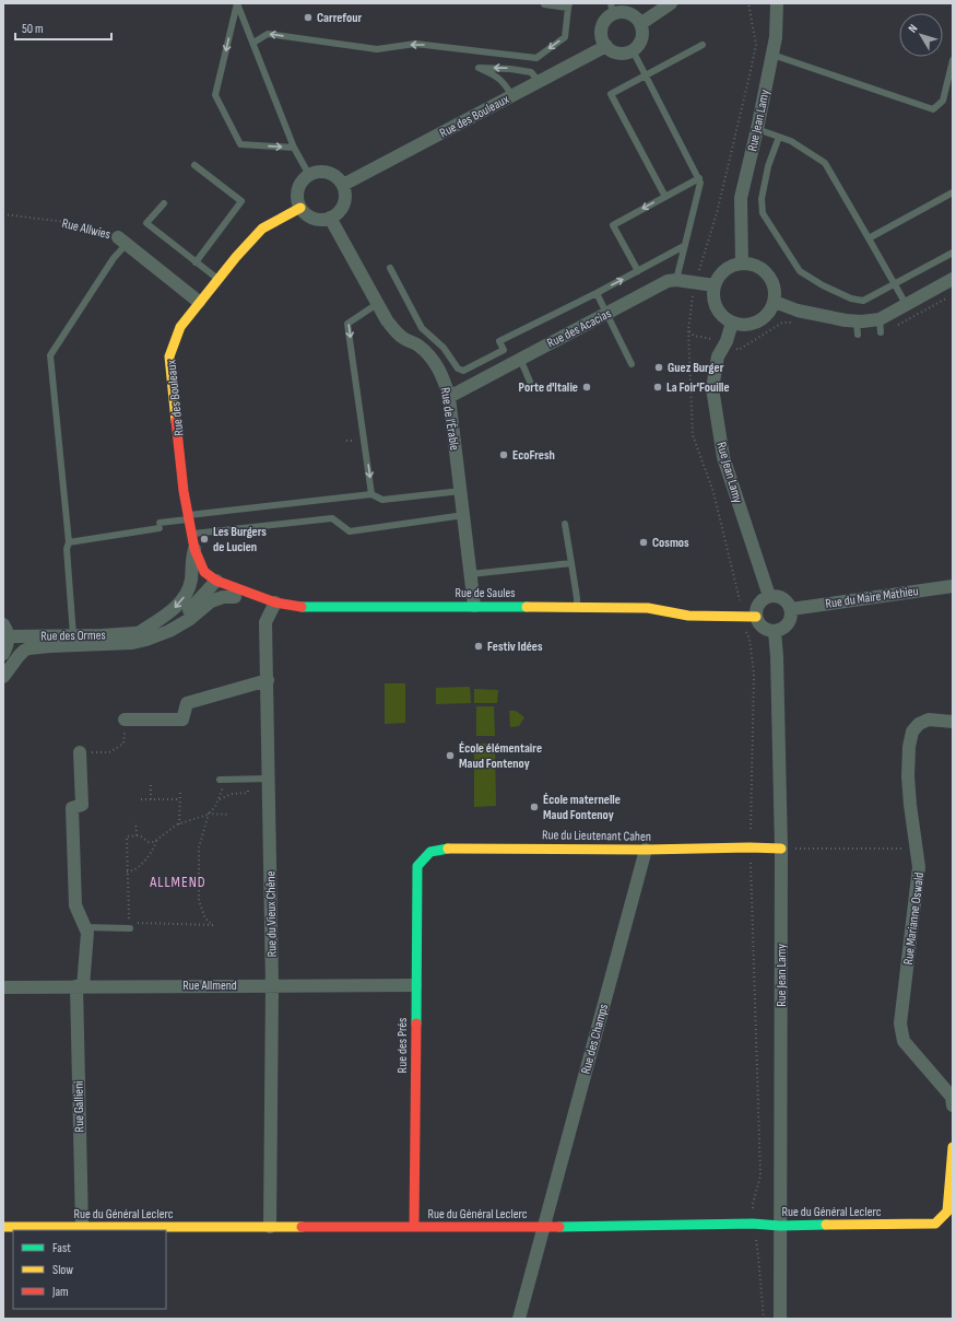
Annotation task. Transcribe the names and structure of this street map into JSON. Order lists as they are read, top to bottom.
{
  "streets": {
    "street": [
      "Rue des Bouleaux",
      "Rue Jean Lamy",
      "Rue Allwies",
      "Rue des Acacias",
      "Rue de l'Érable",
      "Rue de Saules",
      "Rue du Maire Mathieu",
      "Rue des Ormes",
      "Rue du Lieutenant Cahen",
      "Rue du Vieux Chêne",
      "Rue Marianne Oswald",
      "Rue Allmend",
      "Rue des Champs",
      "Rue des Prés",
      "Rue Gallieni",
      "Rue du Général Leclerc"
    ]
  },
  "crossings": [
    ["Rue des Bouleaux", "Rue Allwies"],
    ["Rue des Bouleaux", "Rue de l'Érable"],
    ["Rue des Bouleaux", "Rue de Saules"],
    ["Rue des Bouleaux", "Rue des Ormes"],
    ["Rue Jean Lamy", "Rue des Acacias"],
    ["Rue Jean Lamy", "Rue de Saules"],
    ["Rue Jean Lamy", "Rue du Maire Mathieu"],
    ["Rue Jean Lamy", "Rue du Lieutenant Cahen"],
    ["Rue Jean Lamy", "Rue du Général Leclerc"],
    ["Rue des Acacias", "Rue de l'Érable"],
    ["Rue de l'Érable", "Rue de Saules"],
    ["Rue de Saules", "Rue du Maire Mathieu"],
    ["Rue de Saules", "Rue des Ormes"],
    ["Rue de Saules", "Rue du Vieux Chêne"],
    ["Rue du Lieutenant Cahen", "Rue des Champs"],
    ["Rue du Lieutenant Cahen", "Rue des Prés"],
    ["Rue du Vieux Chêne", "Rue Allmend"],
    ["Rue du Vieux Chêne", "Rue du Général Leclerc"],
    ["Rue Allmend", "Rue des Prés"],
    ["Rue Allmend", "Rue Gallieni"],
    ["Rue des Champs", "Rue du Général Leclerc"],
    ["Rue des Prés", "Rue du Général Leclerc"],
    ["Rue Gallieni", "Rue du Général Leclerc"]
  ],
  "districts": ["ALLMEND"],
  "places": [
    "Carrefour",
    "Guez Burger",
    "Porte d'Italie",
    "La Foir'Fouille",
    "EcoFresh",
    "Les Burgers de Lucien",
    "Cosmos",
    "Festiv Idées",
    "École élémentaire Maud Fontenoy",
    "École maternelle Maud Fontenoy"
  ],
  "legend": ["Fast", "Slow", "Jam"],
  "scale_bar": "50 m",
  "north": "top left"
}
